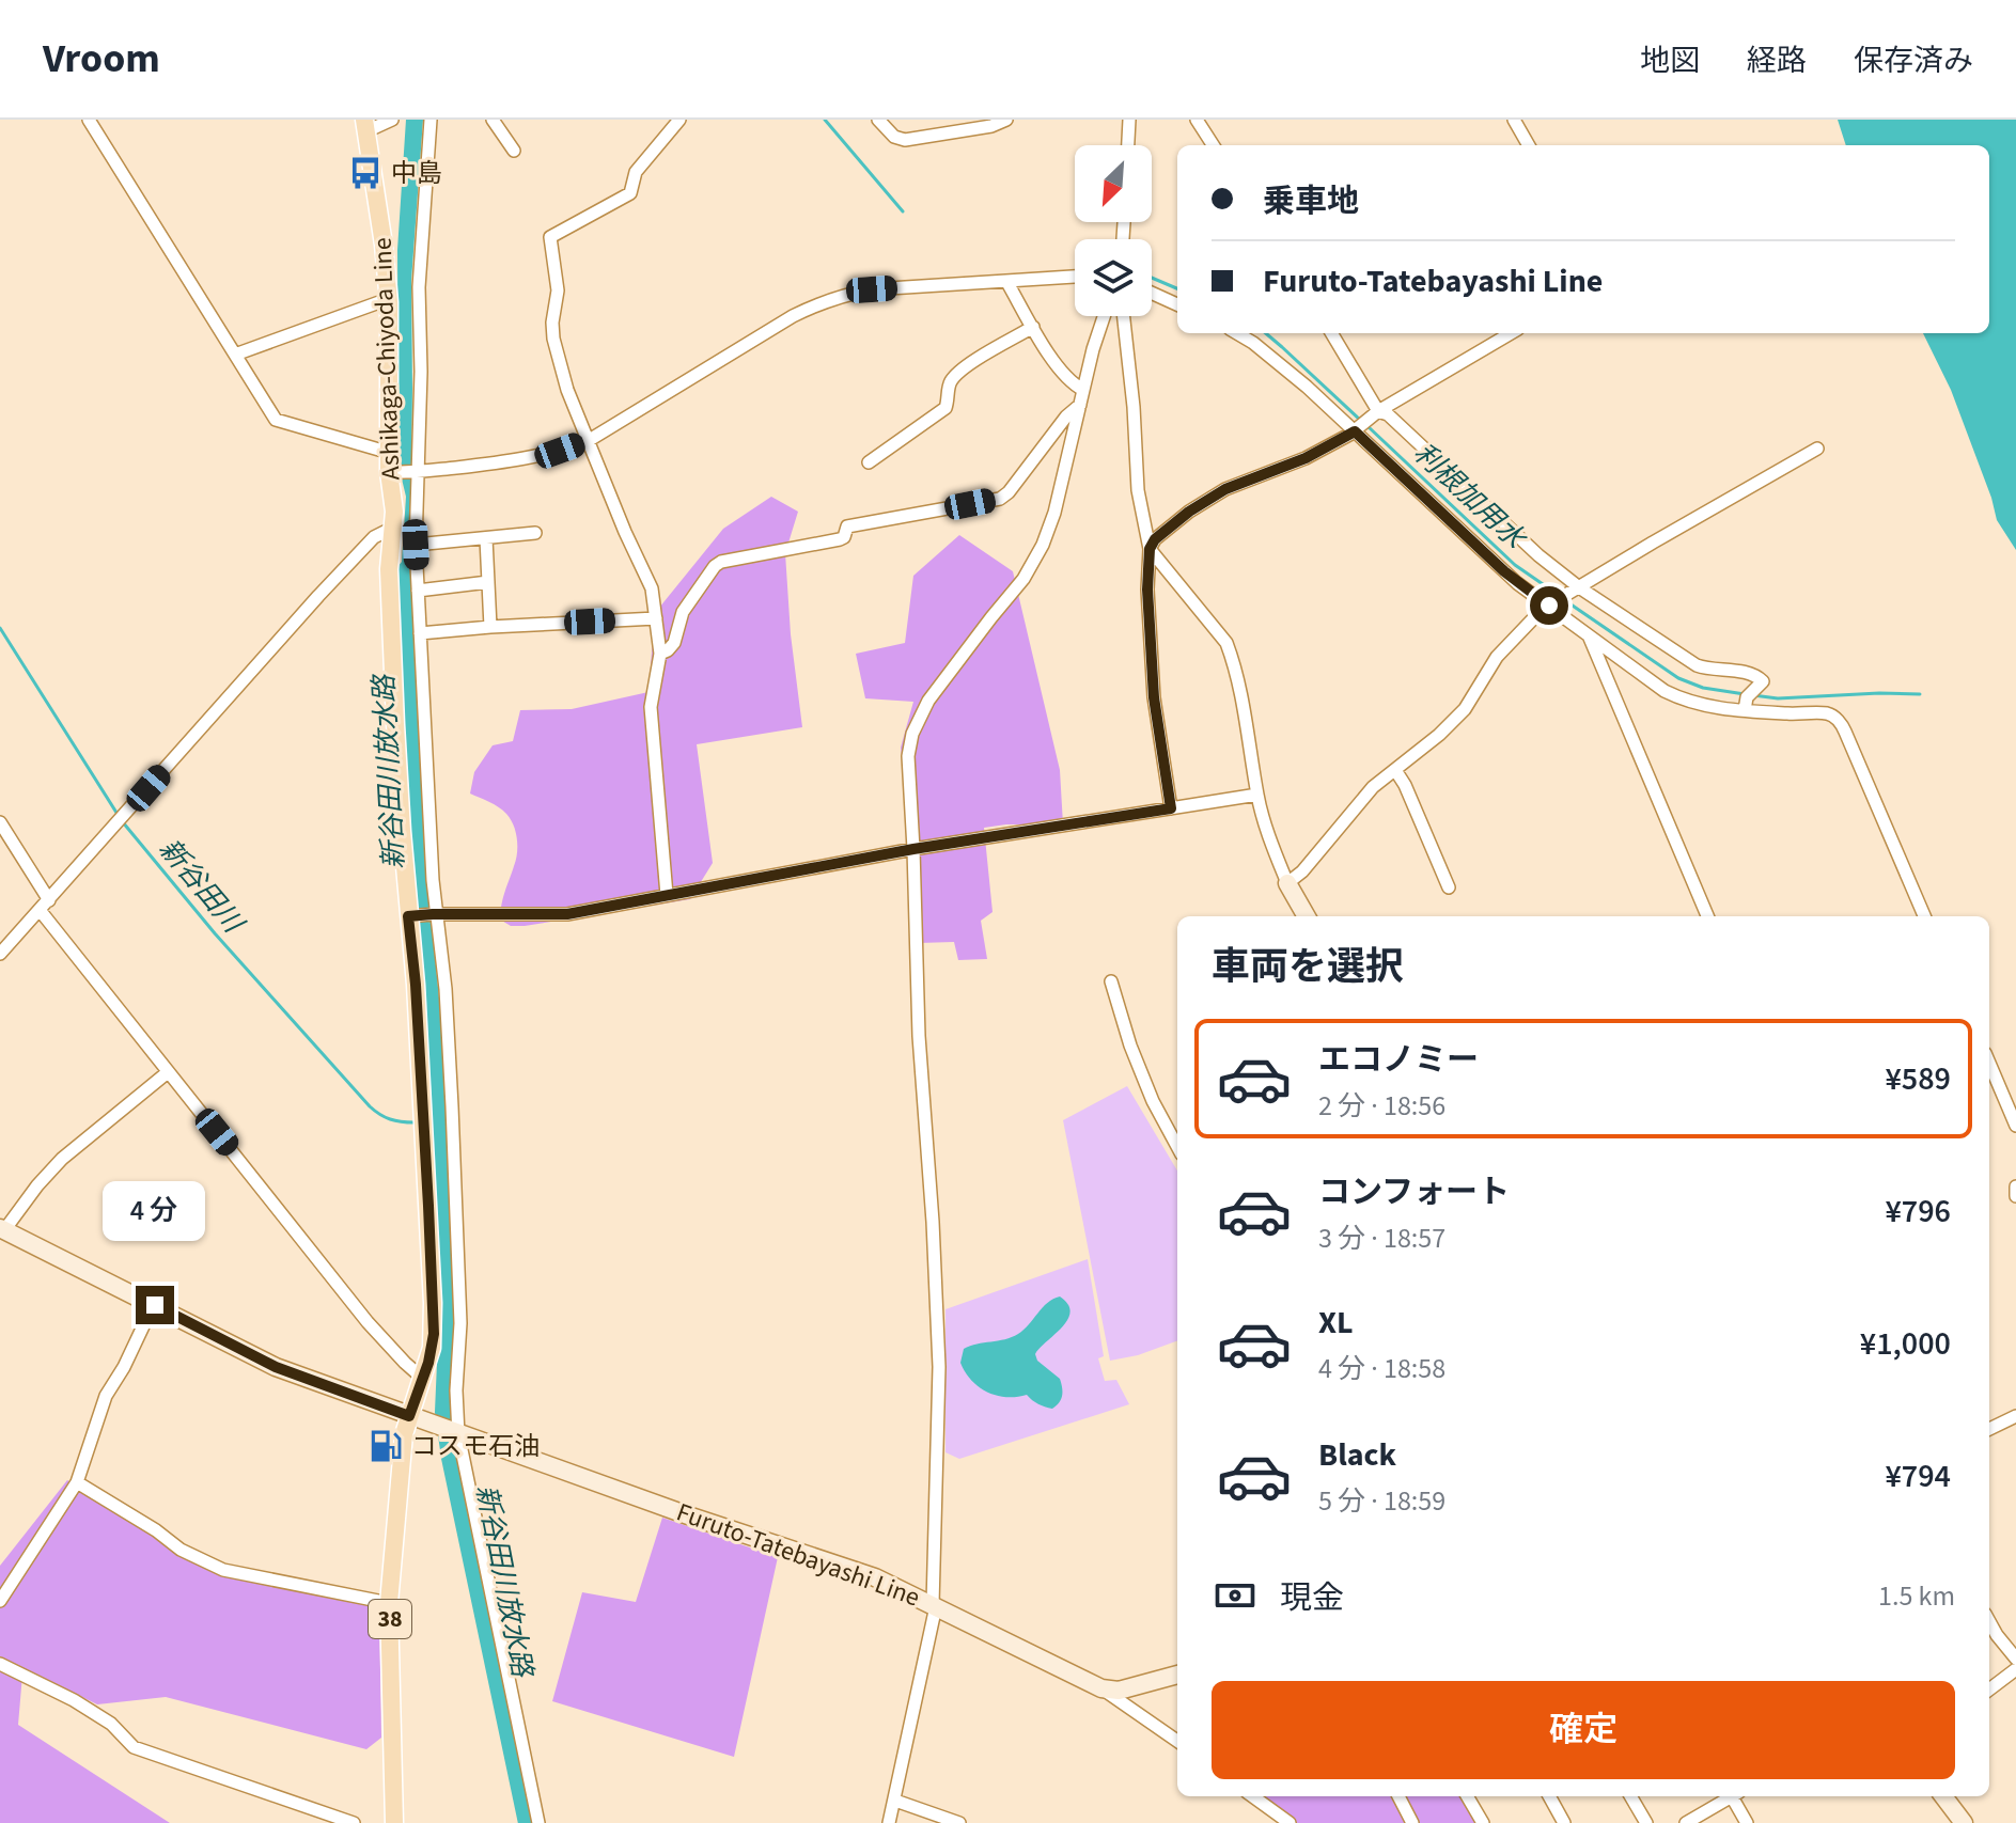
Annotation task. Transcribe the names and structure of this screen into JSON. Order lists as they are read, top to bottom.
{
  "streets": {
    "main road": ["Ashikaga-Chiyoda Line", "Furuto-Tatebayashi Line", "38"]
  },
  "crossings": [
    ["Ashikaga-Chiyoda Line", "Furuto-Tatebayashi Line"]
  ],
  "water": ["利根加用水", "新谷田川放水路", "新谷田川"],
  "places": {
    "bus stop": ["中島"],
    "fuel station": ["コスモ石油"]
  },
  "north": "bottom left",
  "page": {
    "header": "Vroom",
    "nav": ["地図", "経路", "保存済み"],
    "banner": ["乗車地", "Furuto-Tatebayashi Line"],
    "heading": "車両を選択",
    "list": [
      {
        "name": "エコノミー",
        "note": "2 分 · 18:56",
        "value": "¥589"
      },
      {
        "name": "コンフォート",
        "note": "3 分 · 18:57",
        "value": "¥796"
      },
      {
        "name": "XL",
        "note": "4 分 · 18:58",
        "value": "¥1,000"
      },
      {
        "name": "Black",
        "note": "5 分 · 18:59",
        "value": "¥794"
      }
    ],
    "bubble": "4 分",
    "pay": ["現金", "1.5 km"],
    "buttons": "確定"
  }
}
